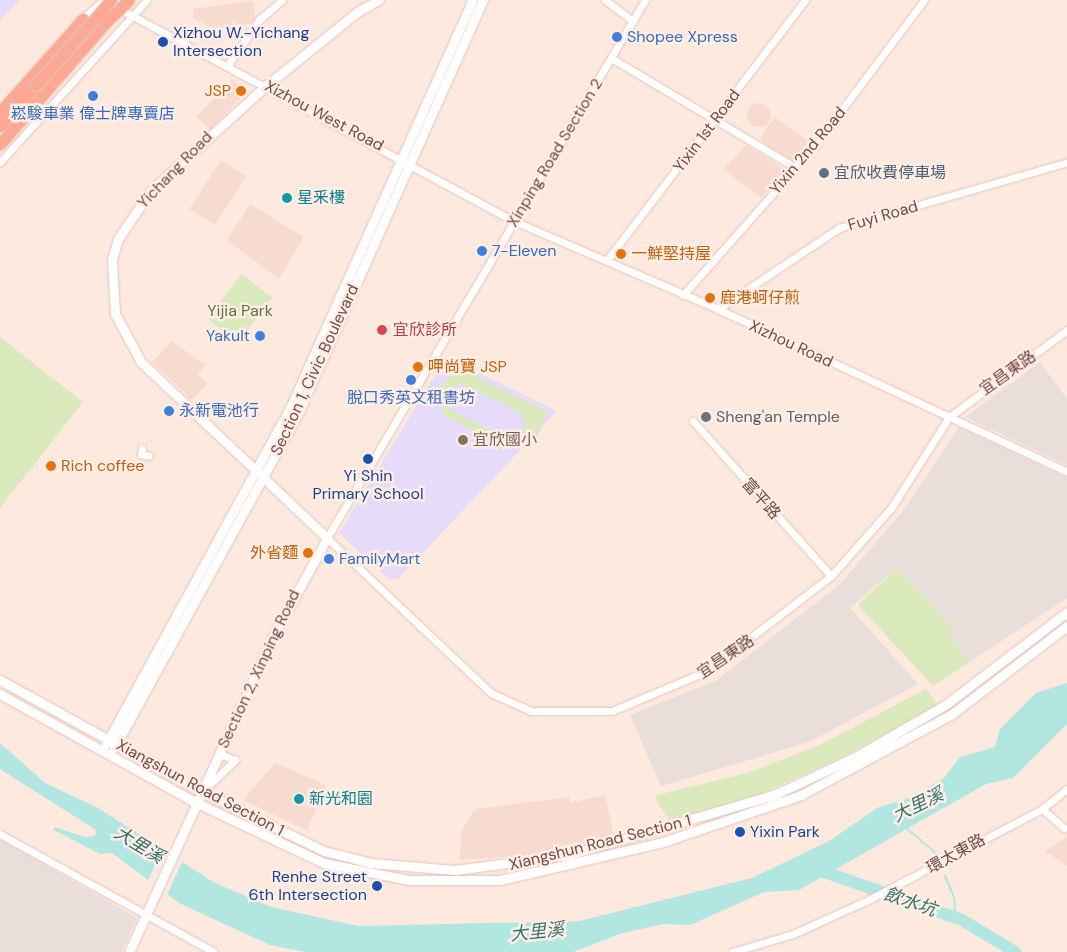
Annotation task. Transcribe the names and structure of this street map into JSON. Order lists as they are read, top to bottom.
{
  "streets": {
    "street": [
      "Xizhou West Road",
      "Yixin 1st Road",
      "Yixin 2nd Road",
      "Xinping Road Section 2",
      "Yichang Road",
      "Fuyi Road",
      "Xizhou Road",
      "Section 1, Civic Boulevard",
      "宜昌東路",
      "富平路",
      "Section 2, Xinping Road",
      "Xiangshun Road Section 1",
      "環太東路"
    ]
  },
  "crossings": [
    ["Xizhou West Road", "Xinping Road Section 2"],
    ["Xizhou West Road", "Yichang Road"],
    ["Xizhou West Road", "Xizhou Road"],
    ["Xizhou West Road", "Section 1, Civic Boulevard"],
    ["Yixin 1st Road", "Xizhou Road"],
    ["Yixin 2nd Road", "Xizhou Road"],
    ["Xinping Road Section 2", "Yichang Road"],
    ["Xinping Road Section 2", "Xizhou Road"],
    ["Xinping Road Section 2", "宜昌東路"],
    ["Xinping Road Section 2", "Section 2, Xinping Road"],
    ["Yichang Road", "Section 1, Civic Boulevard"],
    ["Yichang Road", "宜昌東路"],
    ["Yichang Road", "Section 2, Xinping Road"],
    ["Fuyi Road", "Xizhou Road"],
    ["Xizhou Road", "宜昌東路"],
    ["Section 1, Civic Boulevard", "Xiangshun Road Section 1"],
    ["宜昌東路", "富平路"],
    ["宜昌東路", "Section 2, Xinping Road"],
    ["Section 2, Xinping Road", "Xiangshun Road Section 1"]
  ],
  "water": ["大里溪", "飲水坑"],
  "parks": ["Yijia Park"],
  "places": [
    "Shopee Xpress",
    "Xizhou W.-Yichang Intersection",
    "JSP",
    "崧駿車業 偉士牌專賣店",
    "宜欣收費停車場",
    "星釆樓",
    "7-Eleven",
    "一鮮堅持屋",
    "鹿港蚵仔煎",
    "宜欣診所",
    "Yakult",
    "呷尚寶 JSP",
    "脫口秀英文租書坊",
    "永新電池行",
    "Sheng'an Temple",
    "宜欣國小",
    "Yi Shin Primary School",
    "Rich coffee",
    "外省麵",
    "FamilyMart",
    "新光和園",
    "Yixin Park",
    "Renhe Street 6th Intersection"
  ]
}
